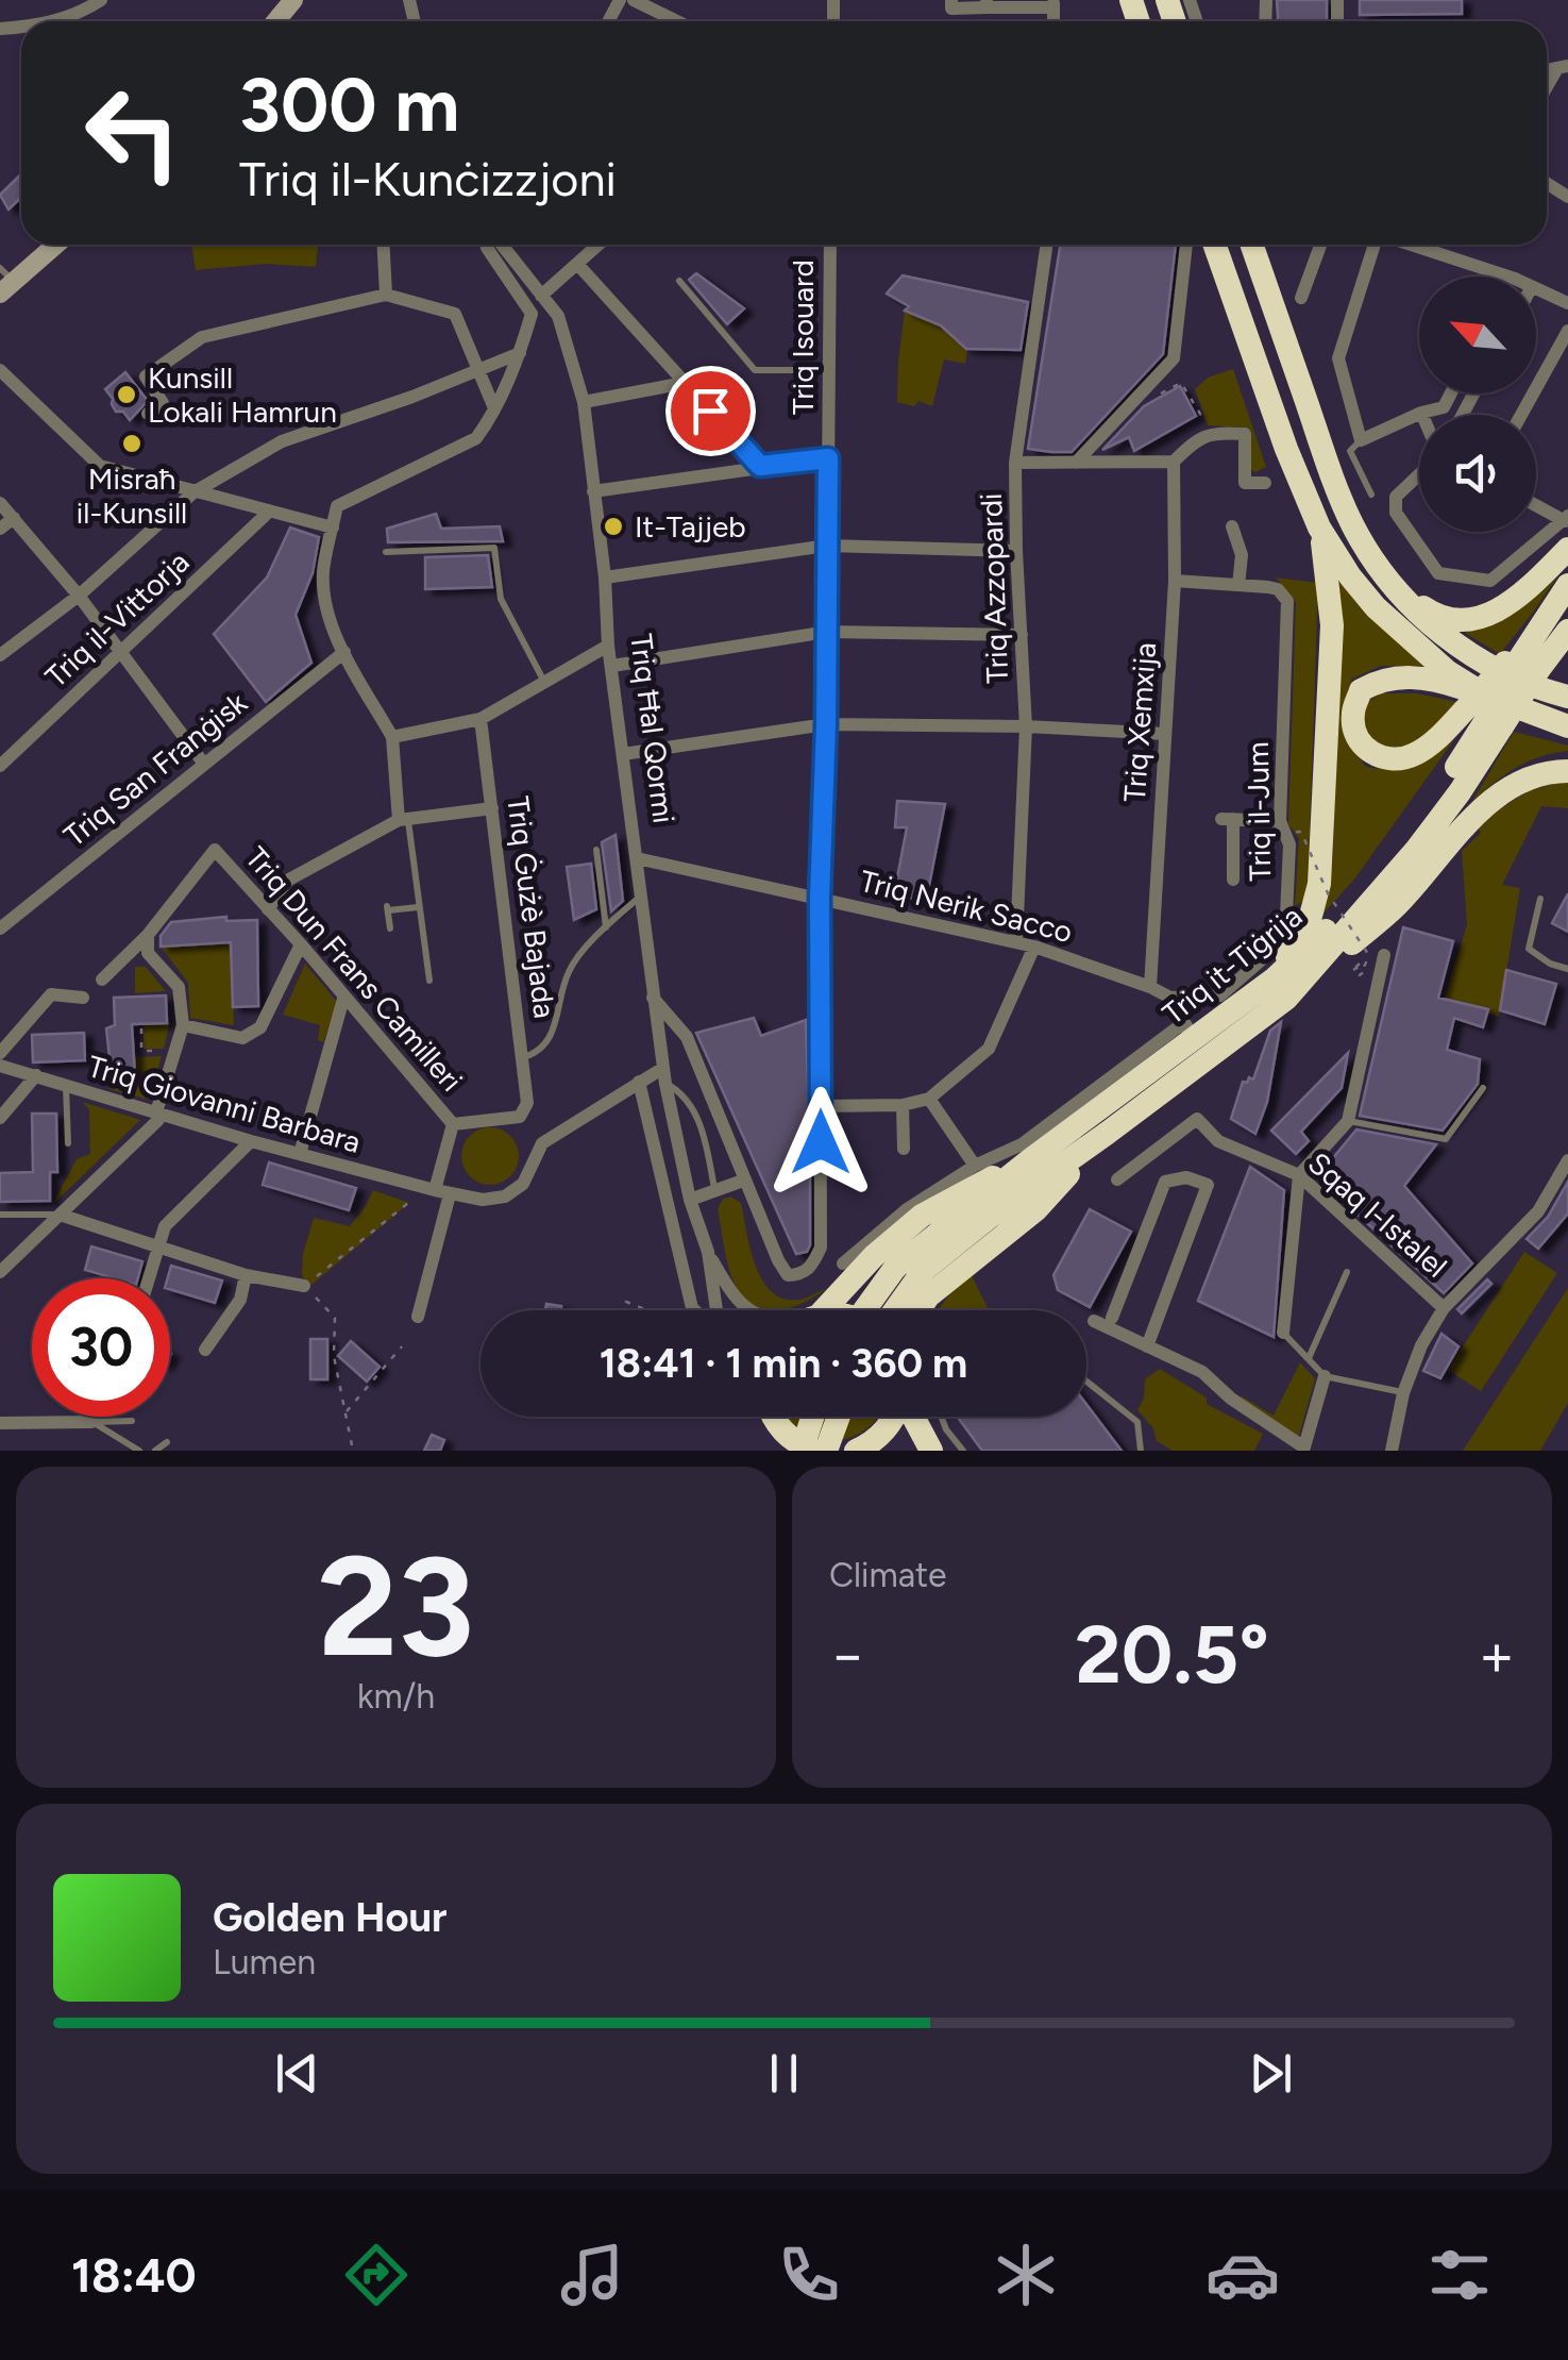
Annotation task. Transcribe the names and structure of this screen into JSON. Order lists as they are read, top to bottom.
{
  "streets": {
    "highway": ["Triq it-Tiġrija"],
    "street": [
      "Triq Isouard",
      "Triq Azzopardi",
      "Triq il-Vittorja",
      "Triq Xemxija",
      "Triq Ħal Qormi",
      "Triq San Franġisk",
      "Triq il-Jum",
      "Triq Nerik Sacco",
      "Triq Ġużè Bajada",
      "Triq Dun Frans Camilleri",
      "Triq Giovanni Barbara",
      "Sqaq l-Istalel"
    ]
  },
  "crossings": [
    ["Triq Isouard", "Triq Ħal Qormi"],
    ["Triq Isouard", "Triq Nerik Sacco"],
    ["Triq Azzopardi", "Triq Nerik Sacco"],
    ["Triq Xemxija", "Triq il-Jum"],
    ["Triq Xemxija", "Triq Nerik Sacco"],
    ["Triq Ħal Qormi", "Triq Nerik Sacco"],
    ["Triq il-Jum", "Triq Nerik Sacco"],
    ["Triq Ġużè Bajada", "Triq Dun Frans Camilleri"]
  ],
  "places": ["Kunsill Lokali Hamrun", "Misraħ il-Kunsill", "It-Tajjeb"],
  "north": "top left",
  "page": {
    "turn": ["300 m", "Triq il-Kunċizzjoni"],
    "limit": "30",
    "trip": "18:41 · 1 min · 360 m",
    "tile": [
      ["23", "km/h"],
      "Climate"
    ],
    "heat": ["−", "20.5°", "+"],
    "song": ["Golden Hour", "Lumen"],
    "tabs": "18:40"
  }
}
